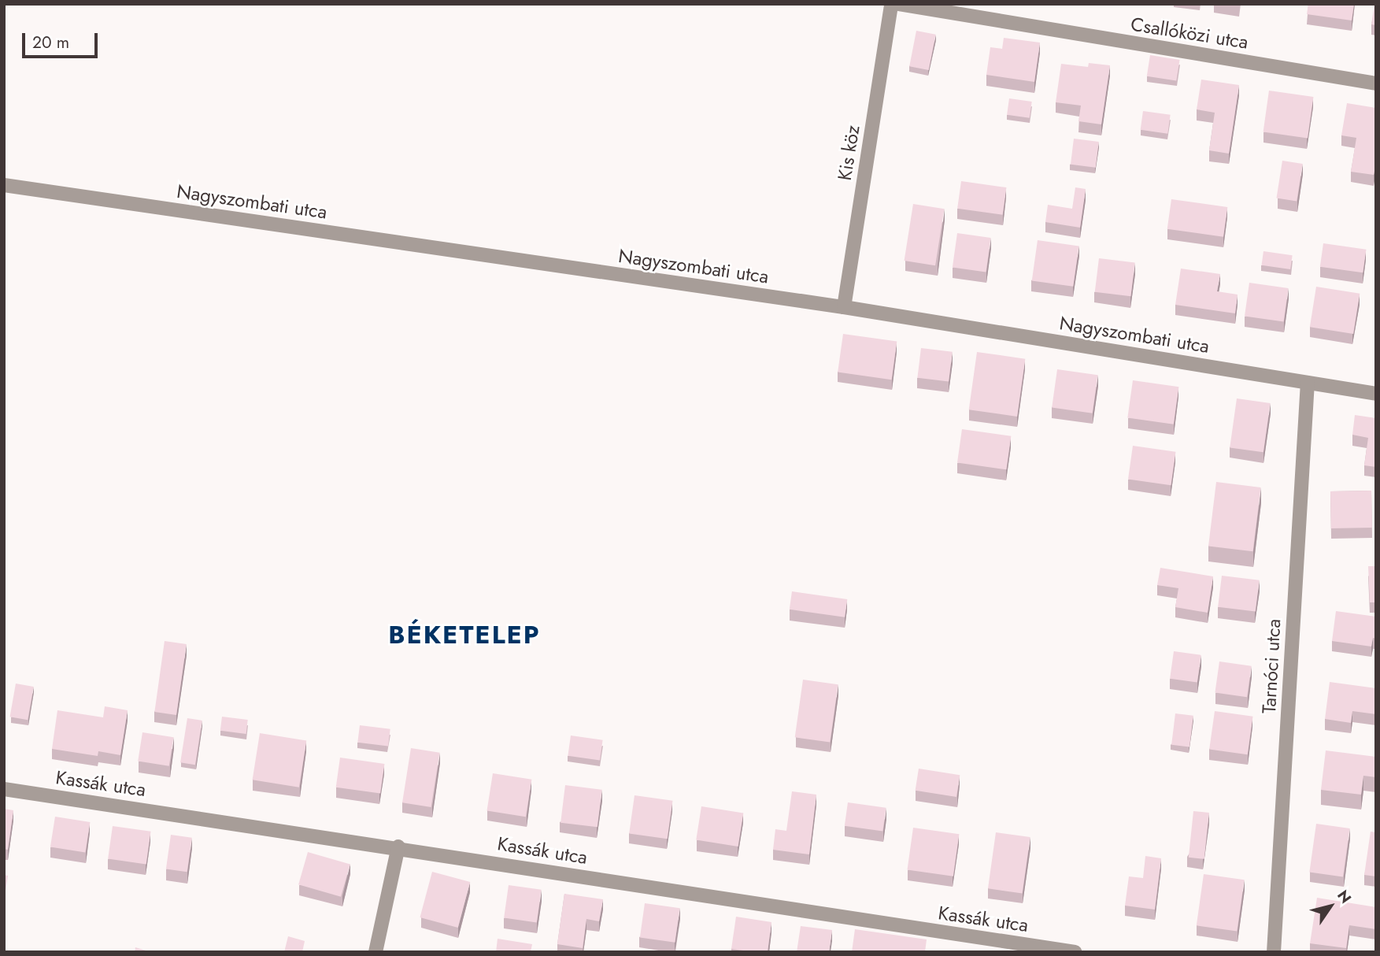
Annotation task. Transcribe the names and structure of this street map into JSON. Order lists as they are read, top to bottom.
{
  "streets": {
    "street": [
      "Csallóközi utca",
      "Kis köz",
      "Nagyszombati utca",
      "Tarnóci utca",
      "Kassák utca"
    ]
  },
  "crossings": [
    ["Kis köz", "Nagyszombati utca"],
    ["Nagyszombati utca", "Tarnóci utca"]
  ],
  "districts": ["BÉKETELEP"],
  "scale_bar": "20 m",
  "north": "top right"
}
